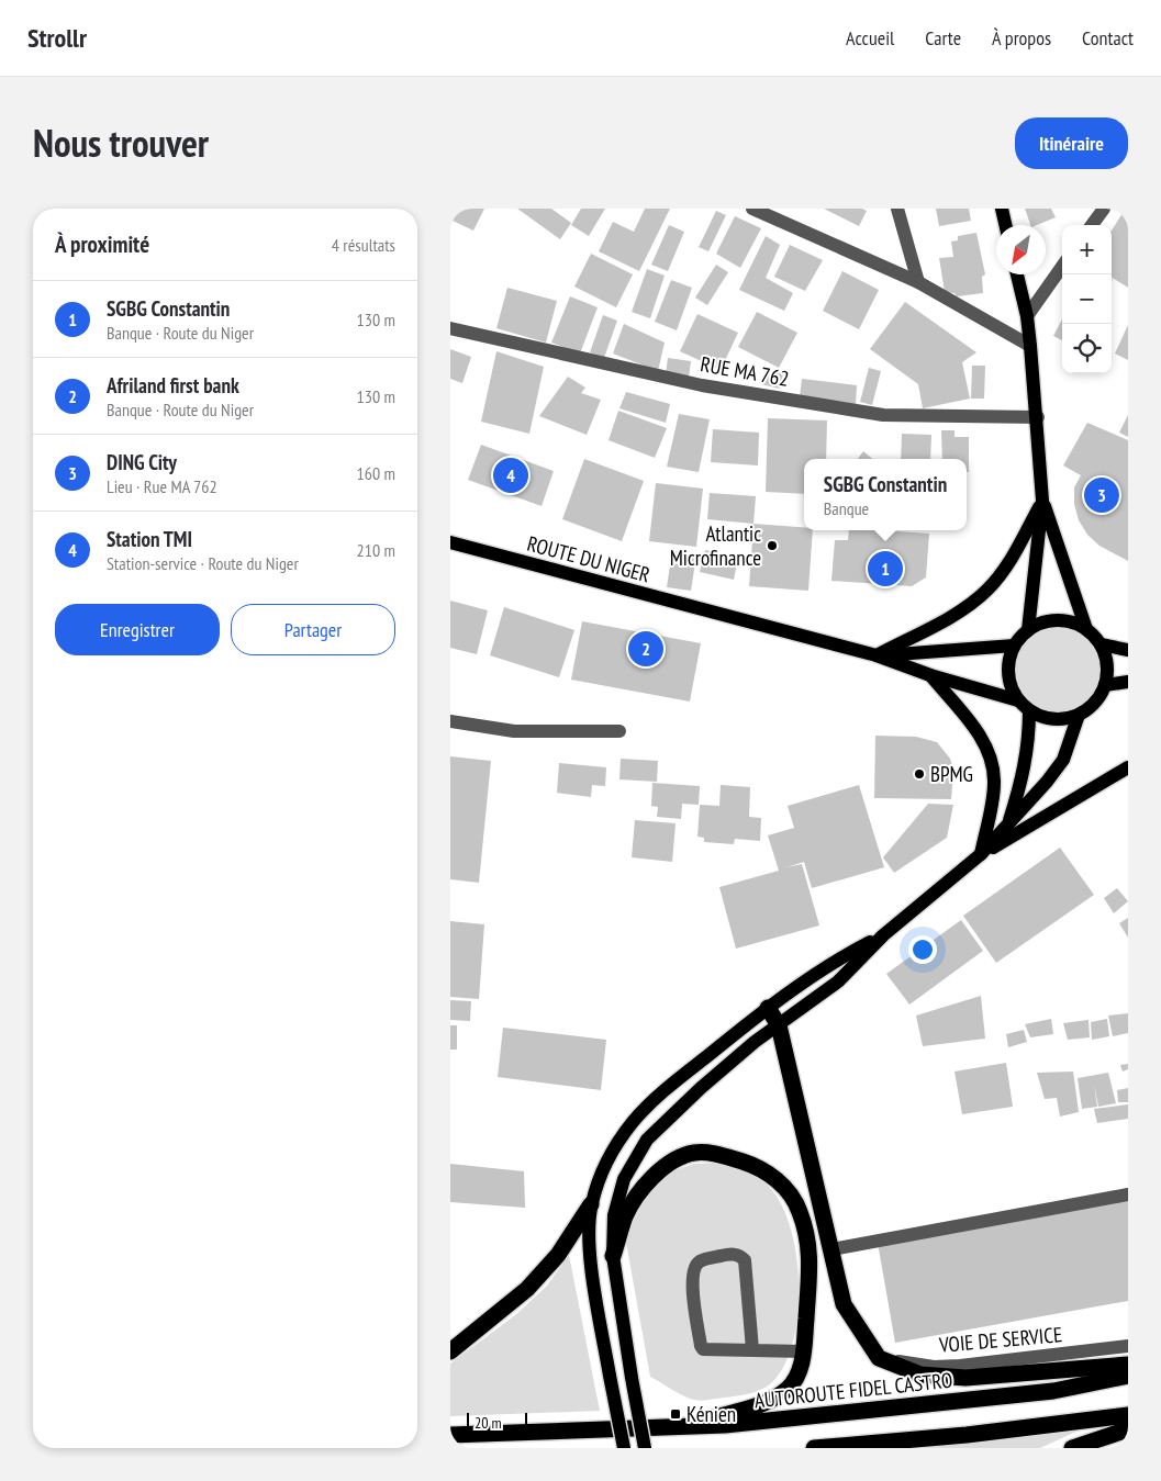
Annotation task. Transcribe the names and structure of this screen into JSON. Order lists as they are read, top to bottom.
{
  "streets": {
    "highway": ["AUTOROUTE FIDEL CASTRO"],
    "main road": ["ROUTE DU NIGER"],
    "street": ["RUE MA 762", "VOIE DE SERVICE"]
  },
  "places": {
    "other": ["Atlantic Microfinance", "BPMG"],
    "transit": ["Kénien"]
  },
  "scale_bar": "20 m",
  "north": "bottom left",
  "page": {
    "header": "Strollr",
    "nav": [
      "Accueil",
      "Carte",
      "À propos",
      "Contact"
    ],
    "title": "Nous trouver",
    "buttons": [
      "Itinéraire",
      ["Enregistrer", "Partager"]
    ],
    "heading": ["À proximité", "4 résultats"],
    "map_buttons": ["+", "−"],
    "list": [
      {
        "mark": "1",
        "name": "SGBG Constantin",
        "note": "Banque · Route du Niger",
        "value": "130 m"
      },
      {
        "mark": "2",
        "name": "Afriland first bank",
        "note": "Banque · Route du Niger",
        "value": "130 m"
      },
      {
        "mark": "3",
        "name": "DING City",
        "note": "Lieu · Rue MA 762",
        "value": "160 m"
      },
      {
        "mark": "4",
        "name": "Station TMI",
        "note": "Station-service · Route du Niger",
        "value": "210 m"
      }
    ],
    "pins": [
      "4",
      "3",
      "1",
      "2"
    ],
    "popup": ["SGBG Constantin", "Banque"],
    "scale": "20 m"
  }
}
